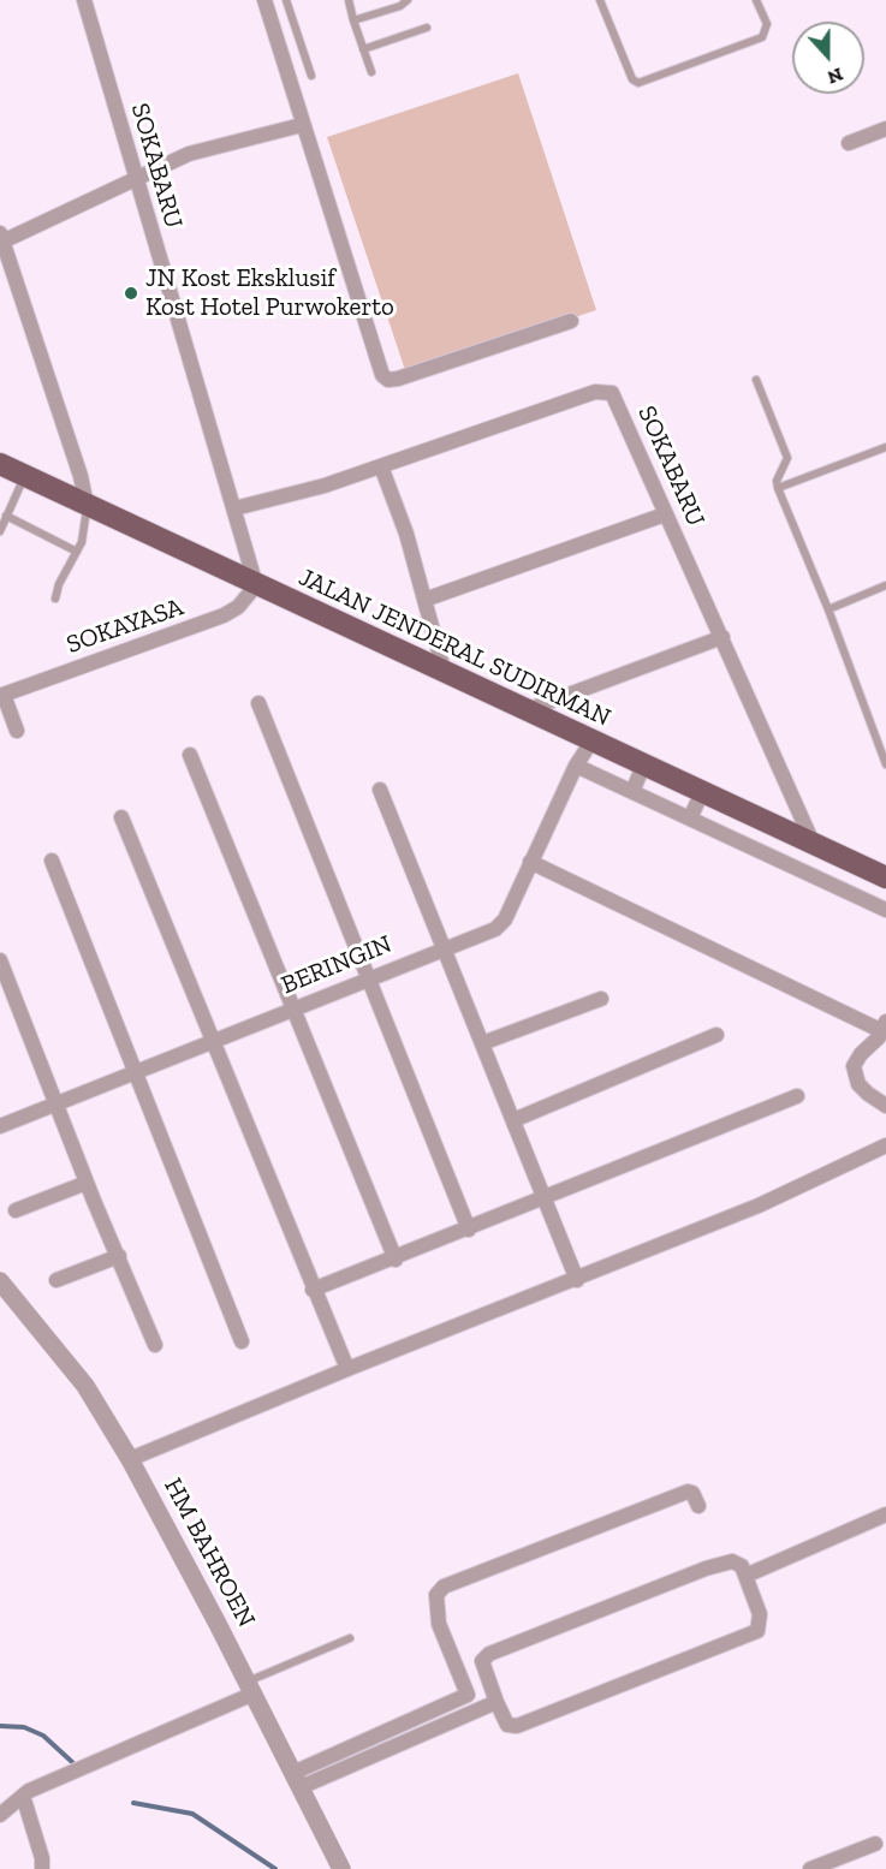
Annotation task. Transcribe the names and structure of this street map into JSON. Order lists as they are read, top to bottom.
{
  "streets": {
    "main road": ["JALAN JENDERAL SUDIRMAN"],
    "street": [
      "SOKABARU",
      "SOKAYASA",
      "BERINGIN",
      "HM BAHROEN"
    ]
  },
  "crossings": [
    ["SOKABARU", "SOKAYASA"],
    ["SOKABARU", "JALAN JENDERAL SUDIRMAN"],
    ["SOKAYASA", "JALAN JENDERAL SUDIRMAN"],
    ["JALAN JENDERAL SUDIRMAN", "BERINGIN"]
  ],
  "places": ["JN Kost Eksklusif Kost Hotel Purwokerto"],
  "north": "bottom"
}
